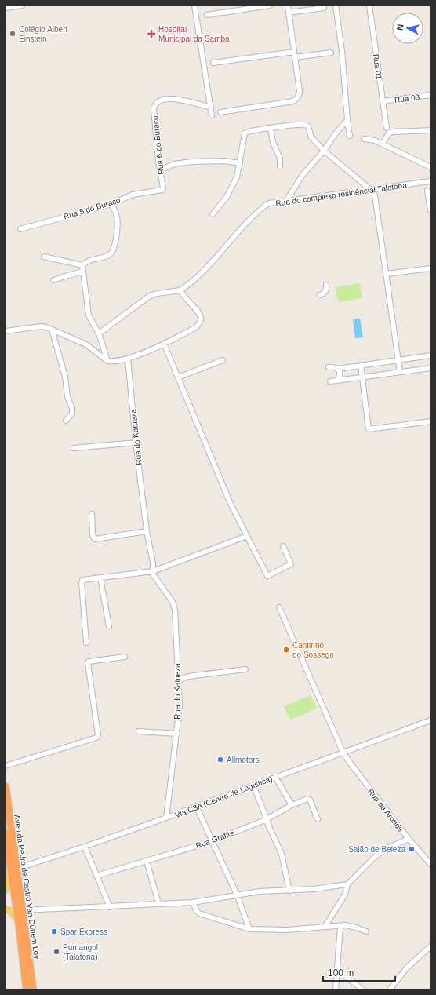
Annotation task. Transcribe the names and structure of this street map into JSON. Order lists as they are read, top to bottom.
{
  "streets": {
    "highway": ["Avenida Pedro de Castro Van-Dúnem Loy"],
    "street": [
      "Rua 01",
      "Rua 03",
      "Rua 6 do Buraco",
      "Rua do complexo residêncial Talatona",
      "Rua 5 do Buraco",
      "Rua do Katueza",
      "Via C3A (Centro de Logística)",
      "Rua da Aronds",
      "Rua Grafite"
    ]
  },
  "crossings": [
    ["Rua 01", "Rua 03"],
    ["Rua 6 do Buraco", "Rua 5 do Buraco"],
    ["Rua do Katueza", "Via C3A (Centro de Logística)"],
    ["Via C3A (Centro de Logística)", "Rua da Aronds"],
    ["Via C3A (Centro de Logística)", "Avenida Pedro de Castro Van-Dúnem Loy"]
  ],
  "places": {
    "other": [
      "Colégio Albert Einstein",
      "Cantinho do Sossego",
      "Allmotors",
      "Salão de Beleza",
      "Spar Express",
      "Pumangol (Talatona)"
    ],
    "health": ["Hospital Municipal da Samba"]
  },
  "scale_bar": "100 m",
  "north": "left"
}
